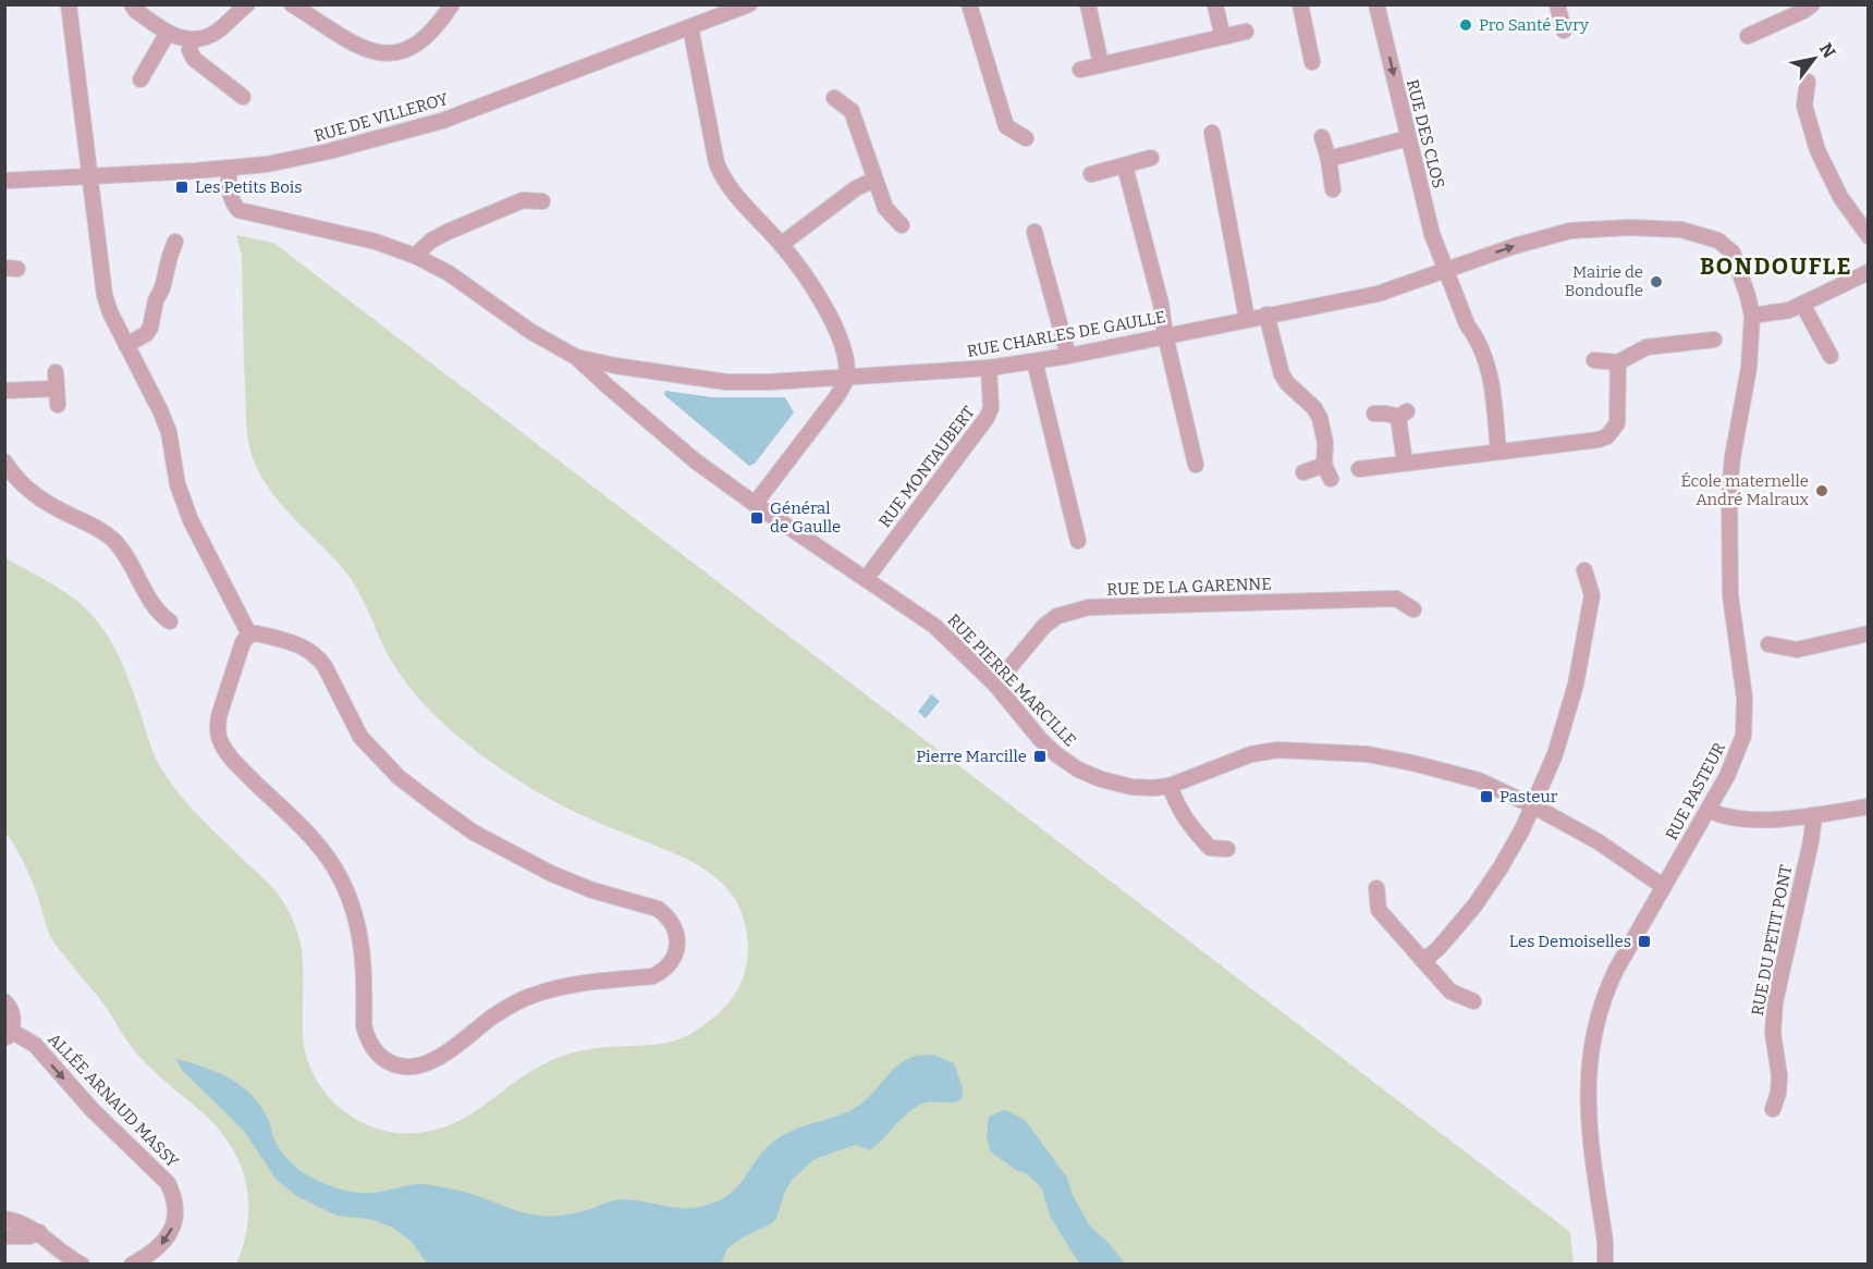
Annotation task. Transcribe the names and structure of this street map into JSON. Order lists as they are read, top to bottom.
{
  "streets": {
    "street": [
      "RUE DE VILLEROY",
      "RUE DES CLOS",
      "RUE CHARLES DE GAULLE",
      "RUE MONTAUBERT",
      "RUE DE LA GARENNE",
      "RUE PIERRE MARCILLE",
      "RUE PASTEUR",
      "RUE DU PETIT PONT",
      "ALLÉE ARNAUD MASSY"
    ]
  },
  "crossings": [
    ["RUE DE VILLEROY", "RUE CHARLES DE GAULLE"],
    ["RUE DES CLOS", "RUE CHARLES DE GAULLE"],
    ["RUE CHARLES DE GAULLE", "RUE MONTAUBERT"],
    ["RUE CHARLES DE GAULLE", "RUE PIERRE MARCILLE"],
    ["RUE CHARLES DE GAULLE", "RUE PASTEUR"],
    ["RUE MONTAUBERT", "RUE PIERRE MARCILLE"],
    ["RUE DE LA GARENNE", "RUE PIERRE MARCILLE"],
    ["RUE PIERRE MARCILLE", "RUE PASTEUR"]
  ],
  "one_way": ["ALLÉE ARNAUD MASSY"],
  "districts": ["BONDOUFLE"],
  "places": {
    "other": ["Pro Santé Evry", "Mairie de Bondoufle", "École maternelle André Malraux"],
    "transit": [
      "Les Petits Bois",
      "Général de Gaulle",
      "Pierre Marcille",
      "Pasteur",
      "Les Demoiselles"
    ]
  },
  "north": "top right"
}
